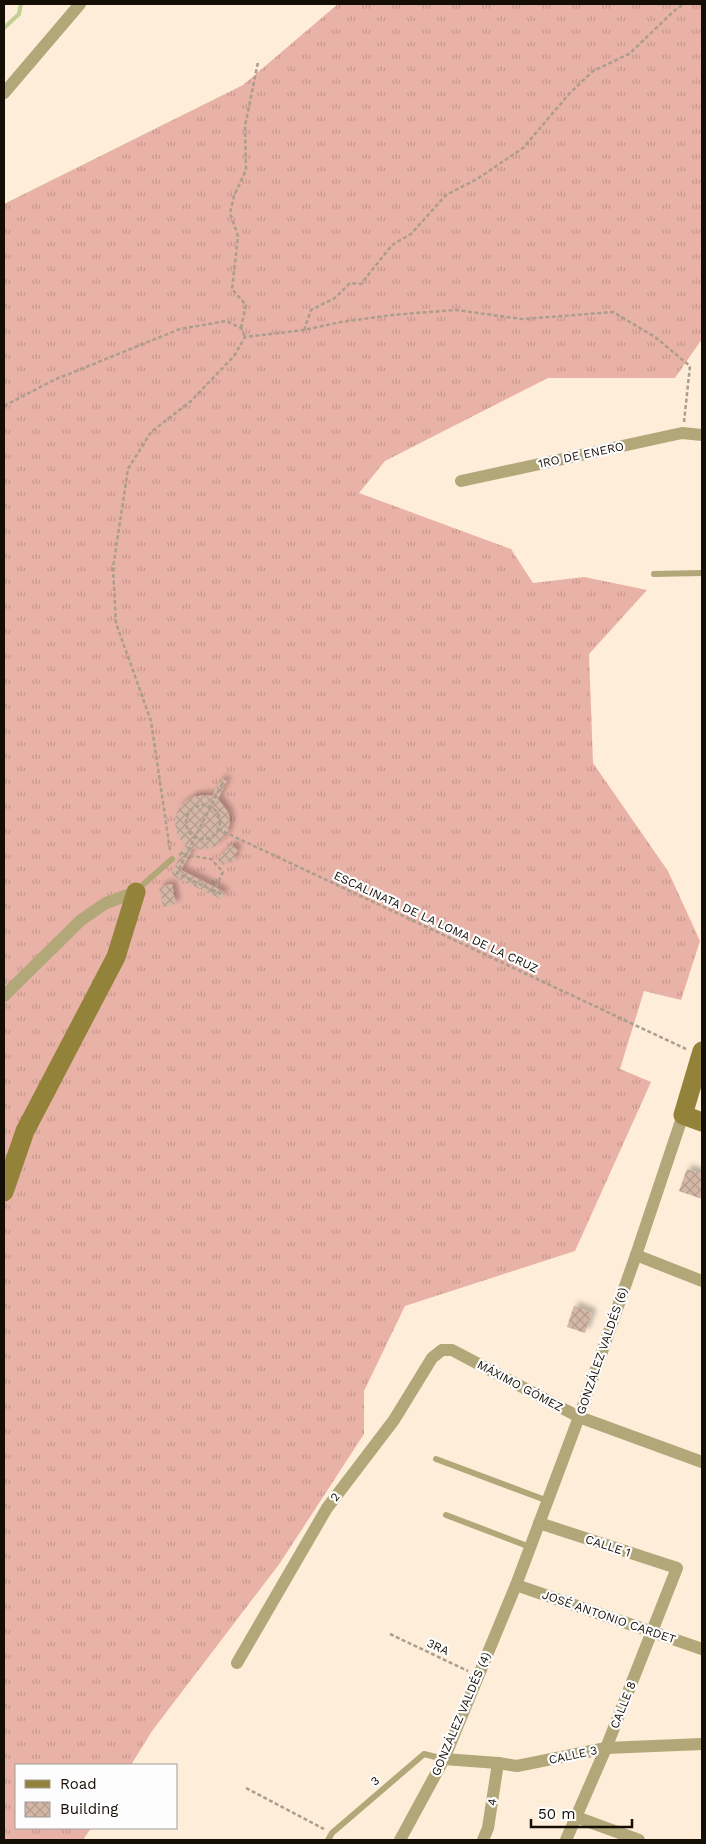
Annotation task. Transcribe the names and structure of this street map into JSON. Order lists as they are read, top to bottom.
{
  "streets": {
    "street": [
      "1RO DE ENERO",
      "GONZÁLEZ VALDÉS (6)",
      "MÁXIMO GÓMEZ",
      "2",
      "CALLE 1",
      "JOSÉ ANTONIO CARDET",
      "CALLE 8",
      "GONZÁLEZ VALDÉS (4)",
      "CALLE 3",
      "4"
    ],
    "lane": ["3"],
    "path": ["ESCALINATA DE LA LOMA DE LA CRUZ", "3RA"]
  },
  "crossings": [
    ["GONZÁLEZ VALDÉS (6)", "MÁXIMO GÓMEZ"],
    ["GONZÁLEZ VALDÉS (6)", "CALLE 1"],
    ["GONZÁLEZ VALDÉS (6)", "JOSÉ ANTONIO CARDET"],
    ["GONZÁLEZ VALDÉS (6)", "GONZÁLEZ VALDÉS (4)"],
    ["MÁXIMO GÓMEZ", "2"],
    ["CALLE 1", "CALLE 8"],
    ["JOSÉ ANTONIO CARDET", "CALLE 8"],
    ["JOSÉ ANTONIO CARDET", "GONZÁLEZ VALDÉS (4)"],
    ["3RA", "GONZÁLEZ VALDÉS (4)"],
    ["CALLE 8", "CALLE 3"],
    ["GONZÁLEZ VALDÉS (4)", "CALLE 3"],
    ["GONZÁLEZ VALDÉS (4)", "3"],
    ["CALLE 3", "3"],
    ["CALLE 3", "4"]
  ],
  "legend": ["Road", "Building"],
  "scale_bar": "50 m"
}
